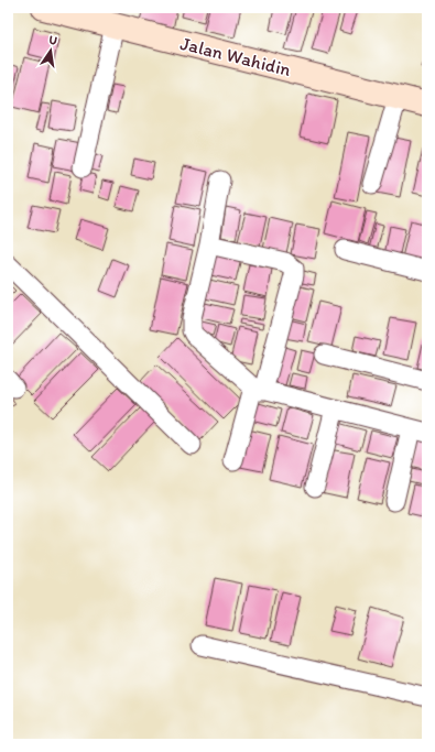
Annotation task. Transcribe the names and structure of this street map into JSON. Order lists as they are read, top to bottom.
{
  "streets": {
    "street": ["Jalan Wahidin"]
  },
  "north": "top"
}
